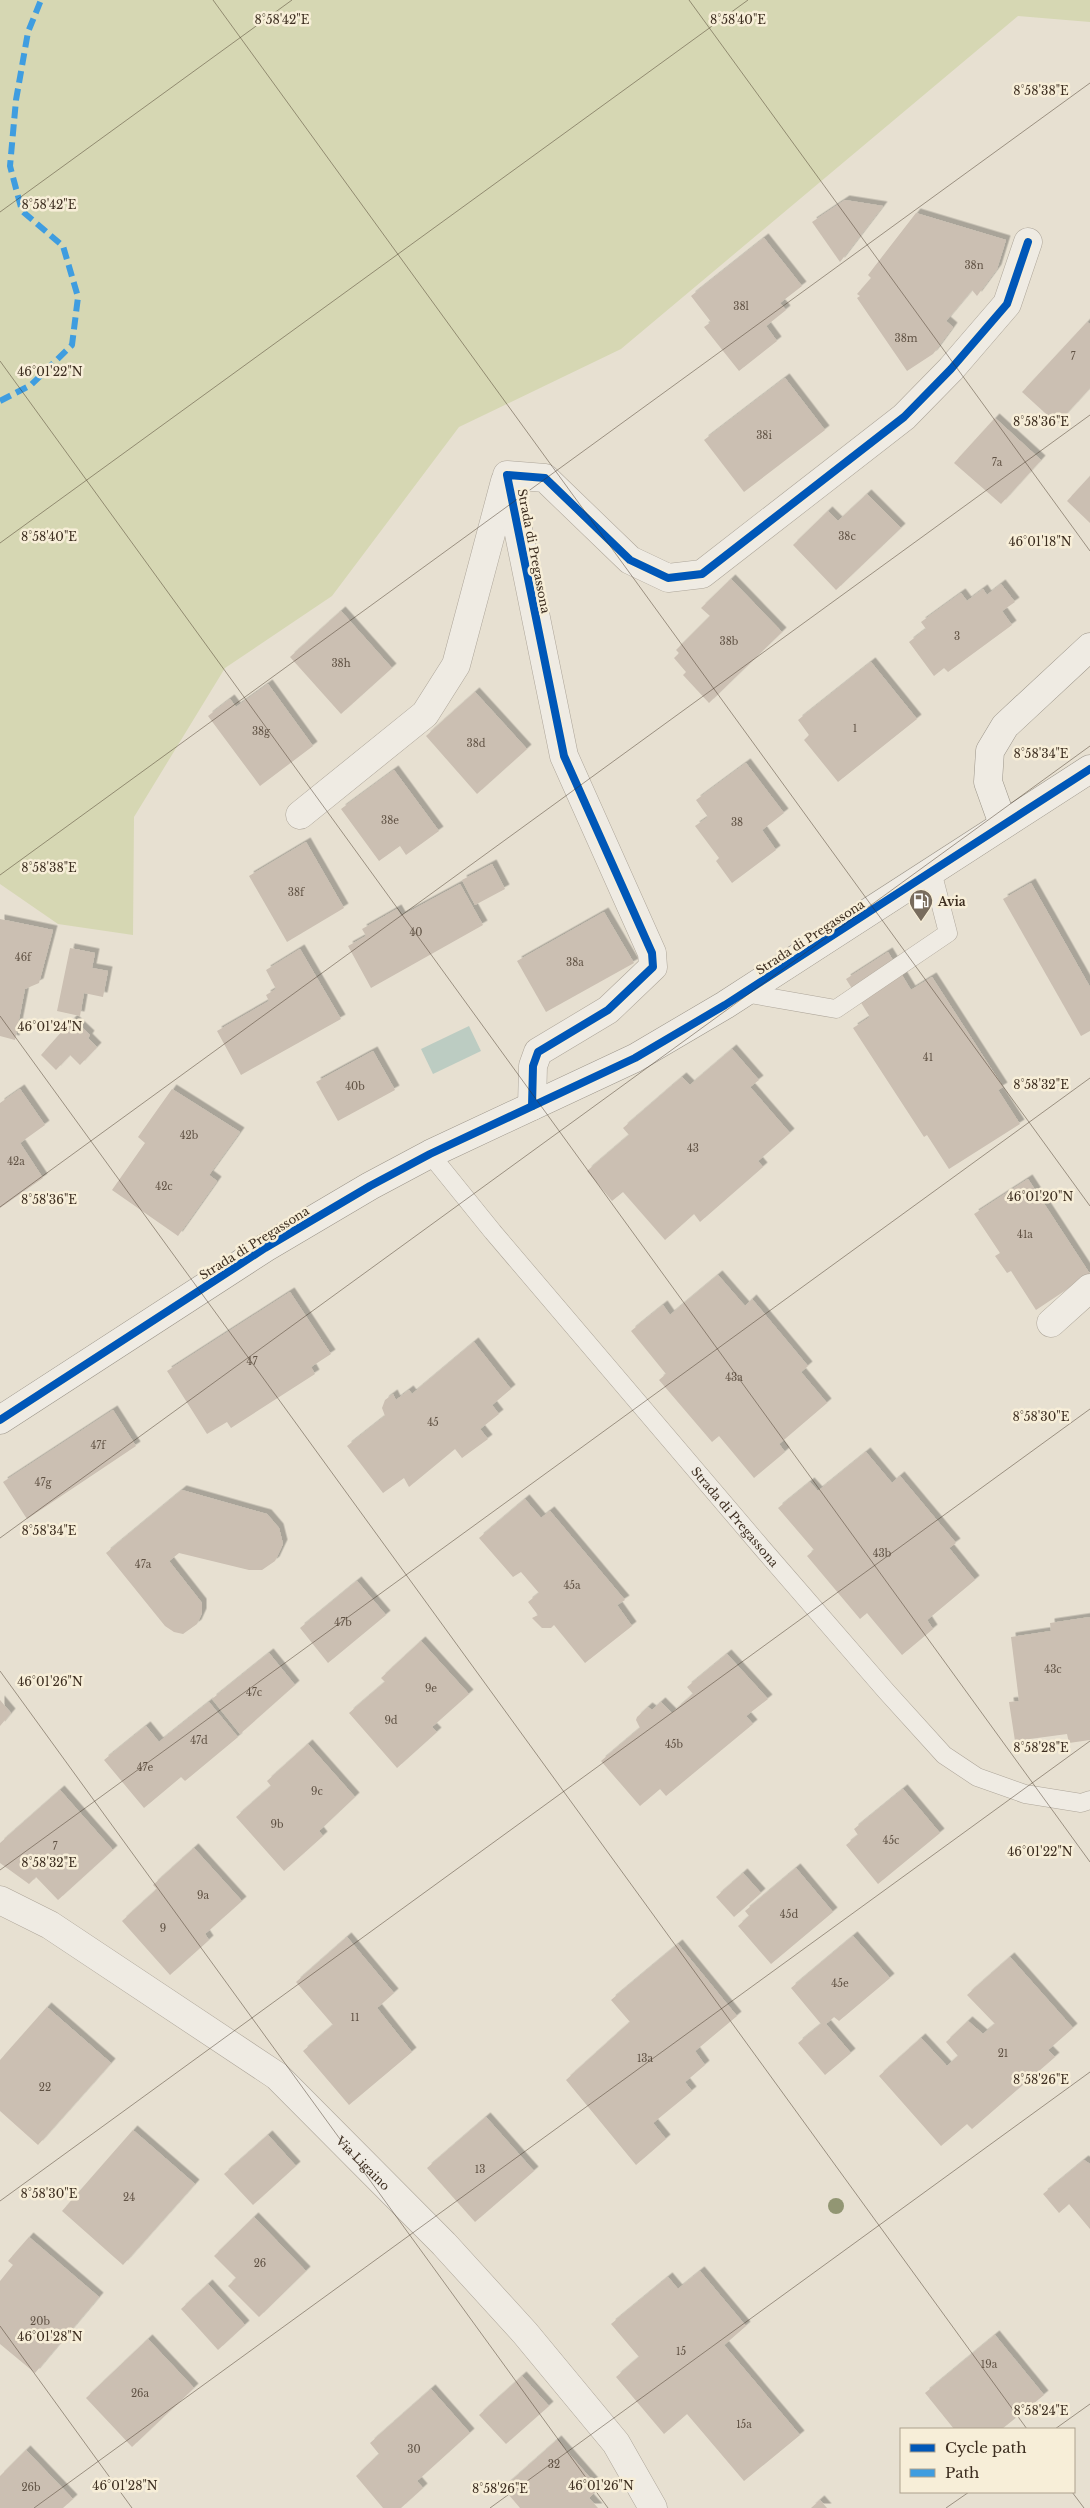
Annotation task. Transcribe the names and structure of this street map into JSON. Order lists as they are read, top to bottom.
{
  "streets": {
    "street": ["Strada di Pregassona", "Via Ligaino"]
  },
  "places": {
    "fuel station": ["Avia"]
  },
  "house_numbers": [
    "38n",
    "38l",
    "38m",
    "7",
    "38i",
    "7a",
    "38c",
    "3",
    "38b",
    "38h",
    "1",
    "38g",
    "38d",
    "38e",
    "38",
    "38f",
    "40",
    "46f",
    "38a",
    "41",
    "40b",
    "42b",
    "43",
    "42a",
    "42c",
    "41a",
    "47",
    "43a",
    "45",
    "47f",
    "47g",
    "43b",
    "47a",
    "45a",
    "47b",
    "43c",
    "9e",
    "47c",
    "9d",
    "47d",
    "45b",
    "47e",
    "9c",
    "9b",
    "45c",
    "7",
    "9a",
    "45d",
    "9",
    "45e",
    "11",
    "21",
    "13a",
    "22",
    "13",
    "24",
    "26",
    "20b",
    "15",
    "19a",
    "26a",
    "15a",
    "30",
    "32",
    "26b"
  ],
  "legend": ["Cycle path", "Path"],
  "coordinates": [
    "8°58'40\"E",
    "8°58'42\"E",
    "8°58'38\"E",
    "46°01'22\"N",
    "8°58'36\"E",
    "46°01'18\"N",
    "8°58'34\"E",
    "46°01'24\"N",
    "8°58'32\"E",
    "46°01'20\"N",
    "8°58'30\"E",
    "46°01'26\"N",
    "8°58'28\"E",
    "8°58'26\"E",
    "46°01'28\"N",
    "8°58'24\"E"
  ]
}
